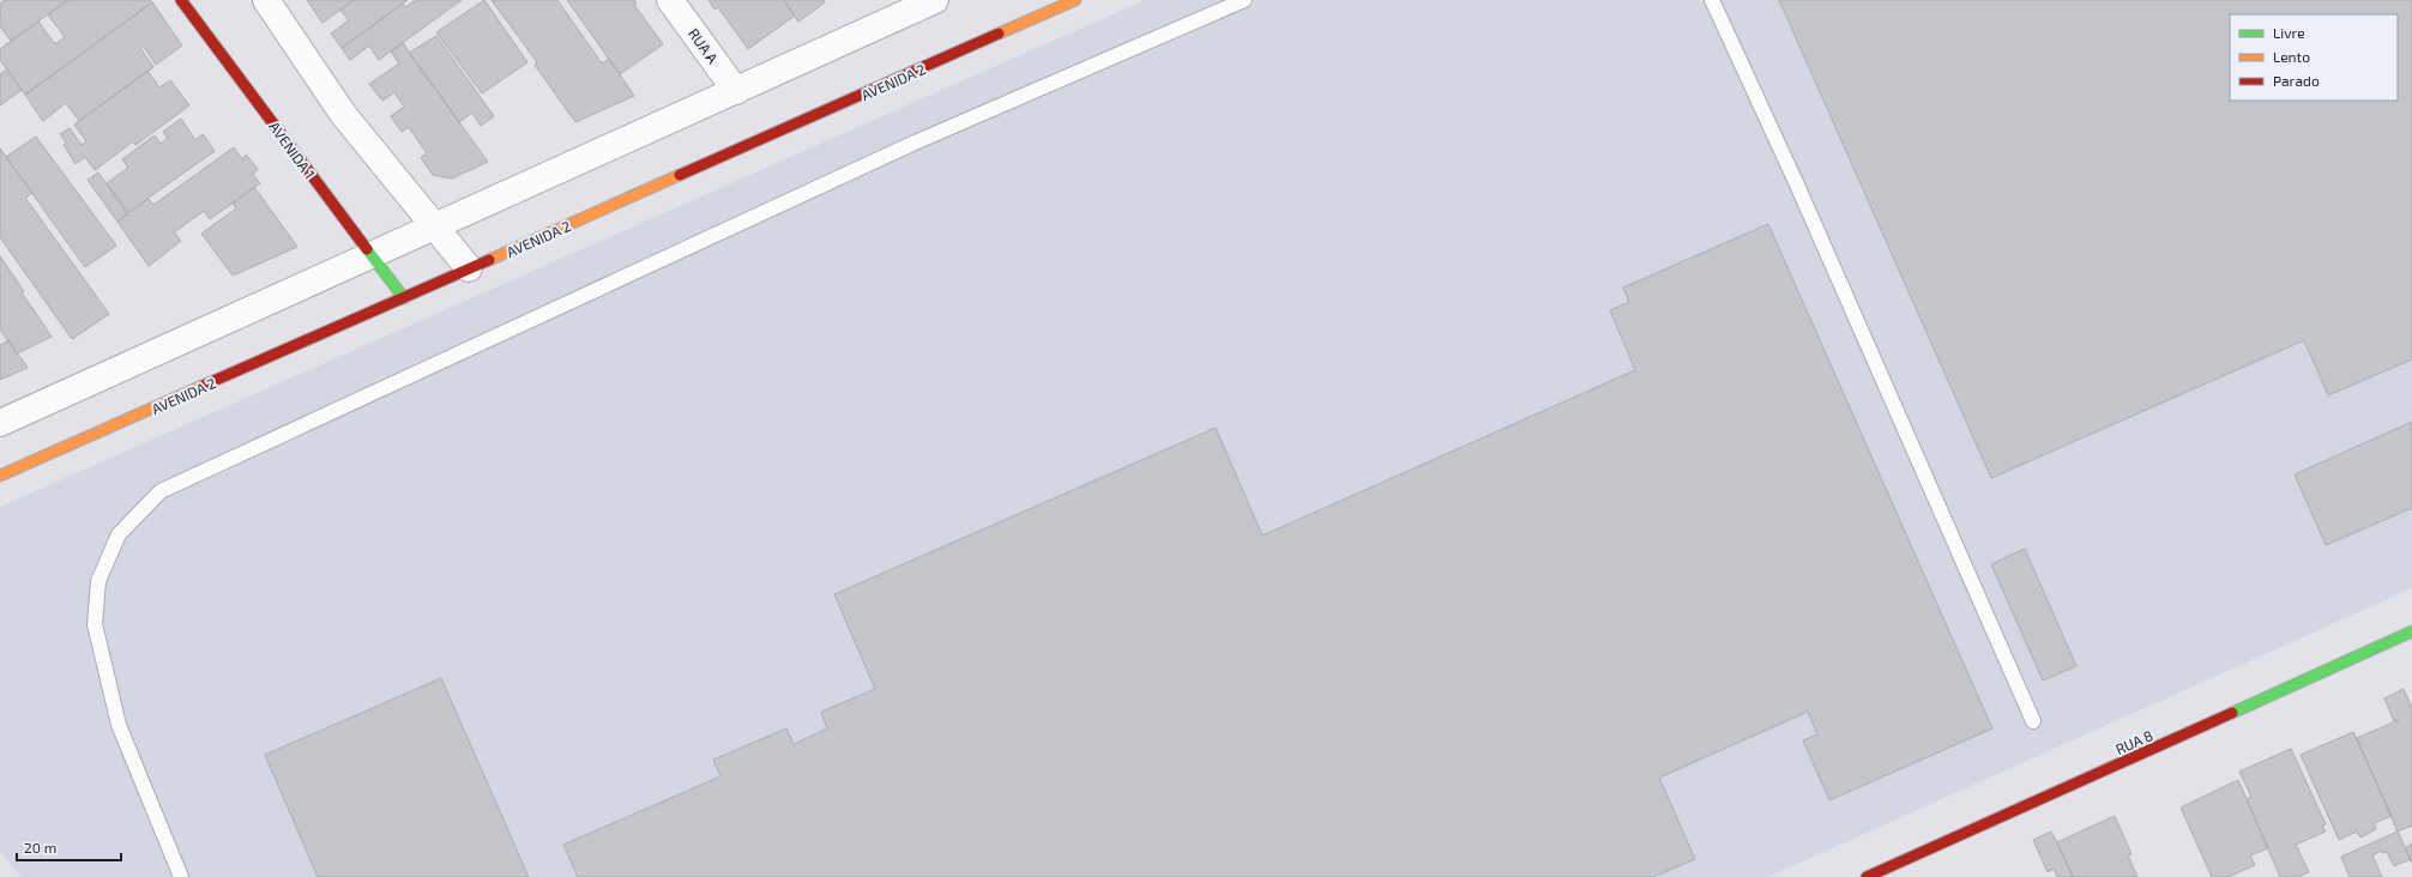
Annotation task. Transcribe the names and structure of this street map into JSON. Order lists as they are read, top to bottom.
{
  "streets": {
    "street": [
      "RUA A",
      "AVENIDA 2",
      "AVENIDA 1",
      "RUA 8"
    ]
  },
  "crossings": [
    ["AVENIDA 2", "AVENIDA 1"]
  ],
  "legend": ["Livre", "Lento", "Parado"],
  "scale_bar": "20 m"
}
